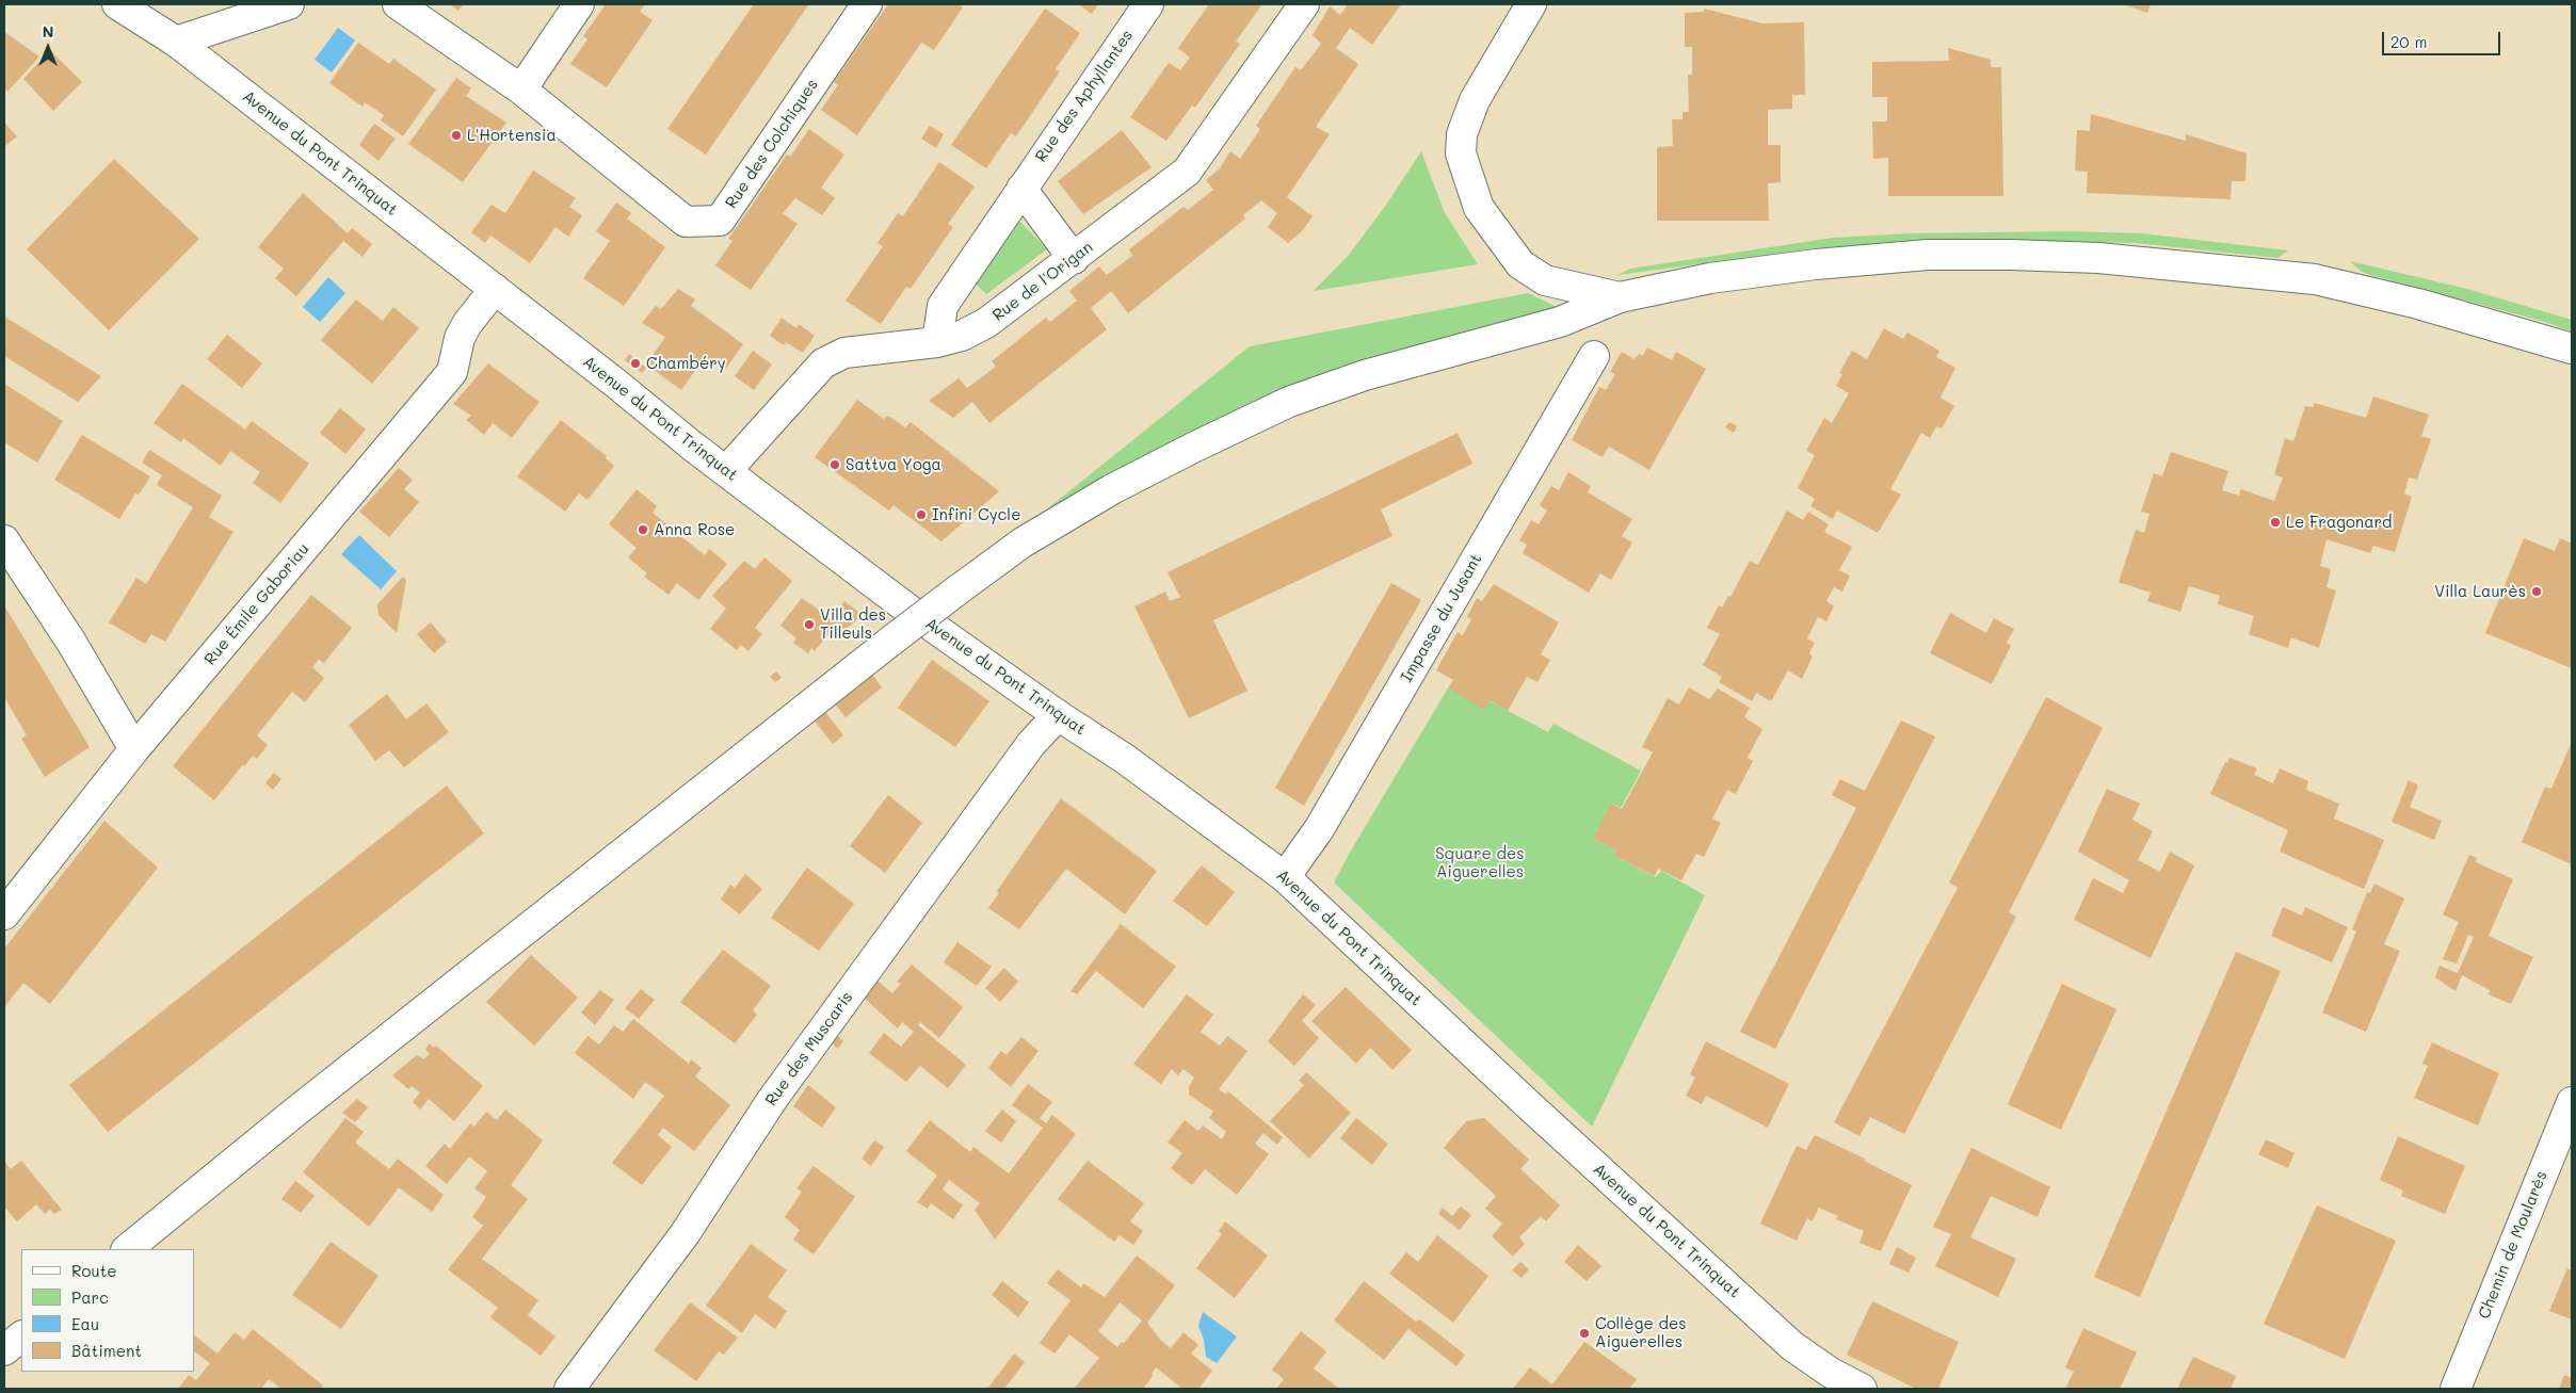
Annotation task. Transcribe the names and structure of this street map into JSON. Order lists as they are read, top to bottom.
{
  "streets": {
    "street": [
      "Rue des Aphyllantes",
      "Rue des Colchiques",
      "Avenue du Pont Trinquat",
      "Rue de l'Origan",
      "Rue Émile Gaboriau",
      "Impasse du Jusant",
      "Rue des Muscaris",
      "Chemin de Moularès"
    ]
  },
  "crossings": [
    ["Rue des Aphyllantes", "Rue de l'Origan"],
    ["Avenue du Pont Trinquat", "Rue de l'Origan"],
    ["Avenue du Pont Trinquat", "Rue Émile Gaboriau"],
    ["Avenue du Pont Trinquat", "Impasse du Jusant"],
    ["Avenue du Pont Trinquat", "Rue des Muscaris"]
  ],
  "parks": ["Square des Aiguerelles"],
  "places": [
    "L'Hortensia",
    "Chambéry",
    "Sattva Yoga",
    "Infini Cycle",
    "Le Fragonard",
    "Anna Rose",
    "Villa Laurès",
    "Villa des Tilleuls",
    "Collège des Aiguerelles"
  ],
  "legend": [
    "Route",
    "Parc",
    "Eau",
    "Bâtiment"
  ],
  "scale_bar": "20 m",
  "north": "top"
}
